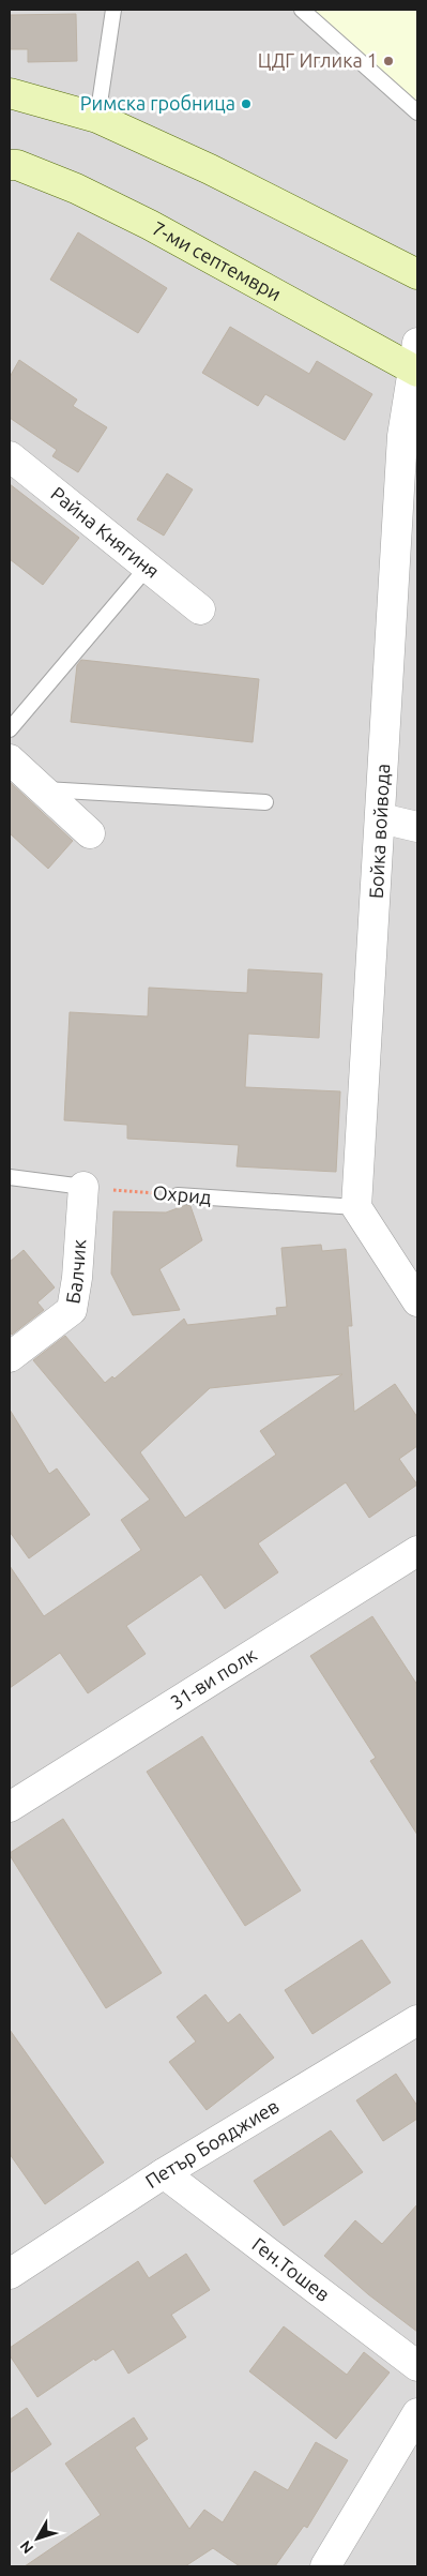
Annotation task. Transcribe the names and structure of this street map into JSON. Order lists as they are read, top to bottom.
{
  "streets": {
    "main road": ["7-ми септември"],
    "street": [
      "Райна Княгиня",
      "Бойка войвода",
      "Балчик",
      "31-ви полк",
      "Петър Бояджиев",
      "Ген.Тошев"
    ],
    "lane": ["Охрид"]
  },
  "crossings": [
    ["7-ми септември", "Бойка войвода"],
    ["Бойка войвода", "Охрид"],
    ["Охрид", "Балчик"],
    ["Петър Бояджиев", "Ген.Тошев"]
  ],
  "places": ["ЦДГ Иглика 1", "Римска гробница"],
  "north": "bottom left"
}
